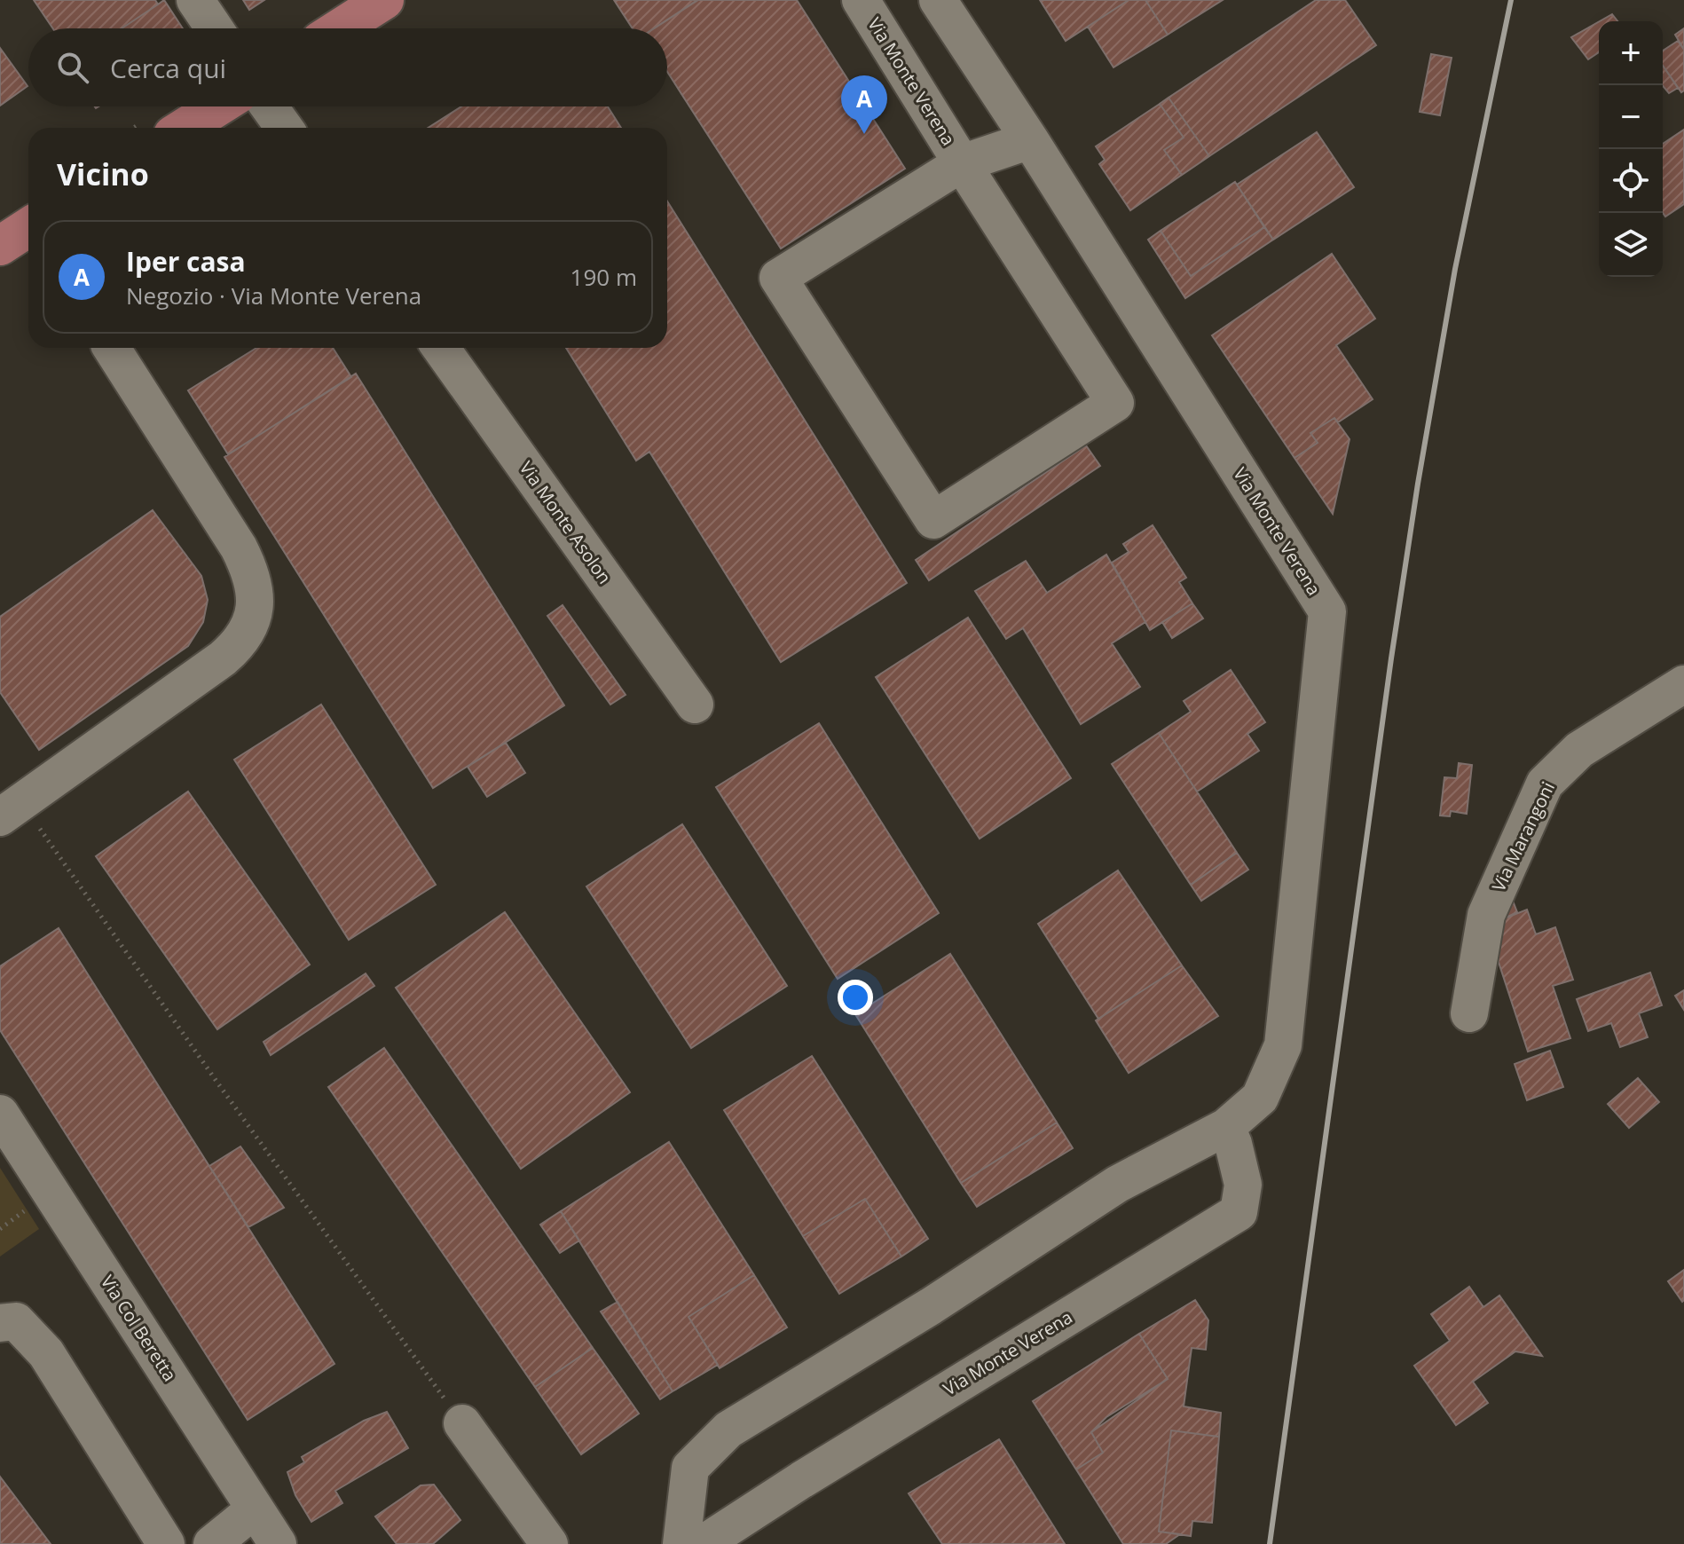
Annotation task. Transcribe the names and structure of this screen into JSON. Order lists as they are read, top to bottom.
{
  "streets": {
    "street": [
      "Via Monte Verena",
      "Via Monte Asolon",
      "Via Marangoni",
      "Via Col Beretta"
    ]
  },
  "page": {
    "map_buttons": ["+", "−"],
    "search": "Cerca qui",
    "pins": "A",
    "heading": "Vicino",
    "list": [
      {
        "mark": "A",
        "name": "Iper casa",
        "note": "Negozio · Via Monte Verena",
        "value": "190 m"
      }
    ]
  }
}
